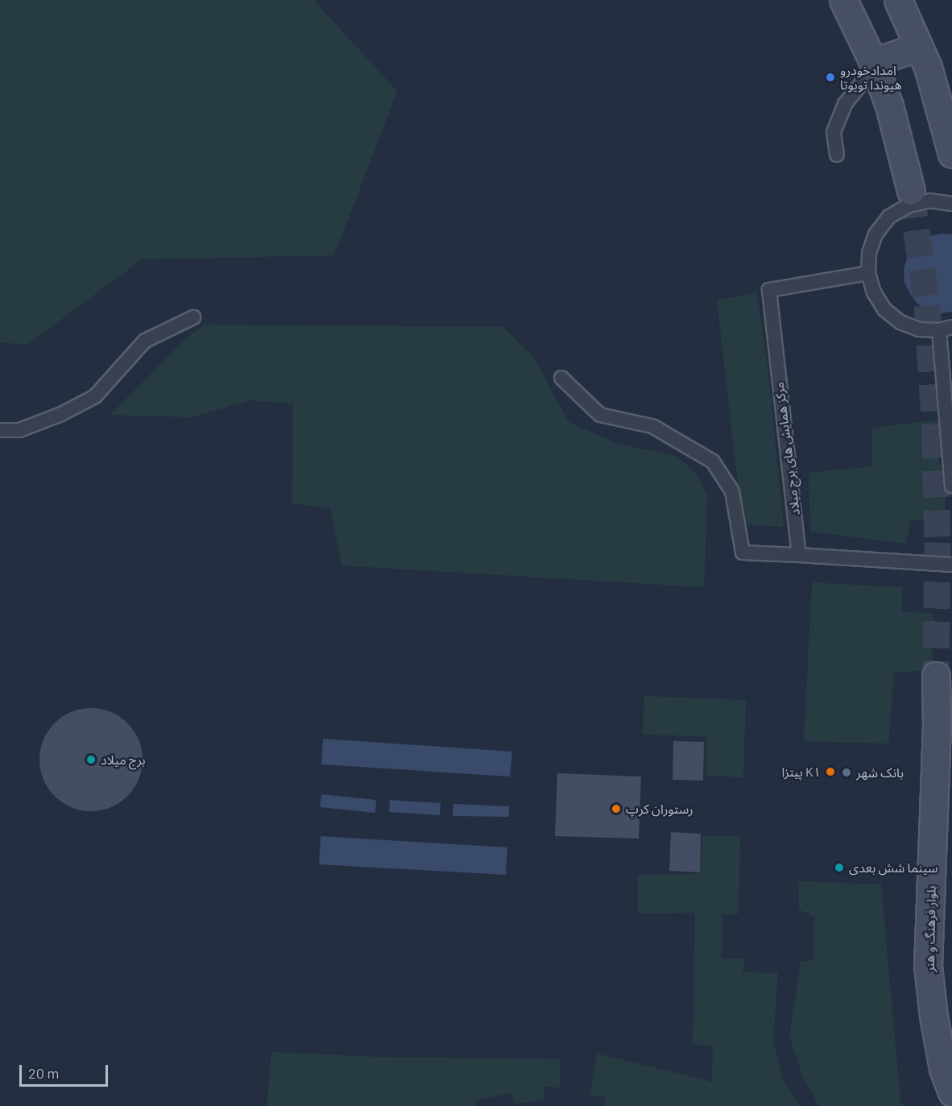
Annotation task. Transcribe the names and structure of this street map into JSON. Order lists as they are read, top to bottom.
{
  "streets": {
    "street": ["بلوار فرهنگ و هنر"],
    "lane": ["مرکز همایش های برج میلاد"]
  },
  "places": [
    "امدادخودرو هیوندا تویوتا",
    "برج میلاد",
    "پیتزا K۱",
    "بانک شهر",
    "رستوران کرپ",
    "سینما شش بعدی"
  ],
  "scale_bar": "20 m"
}
